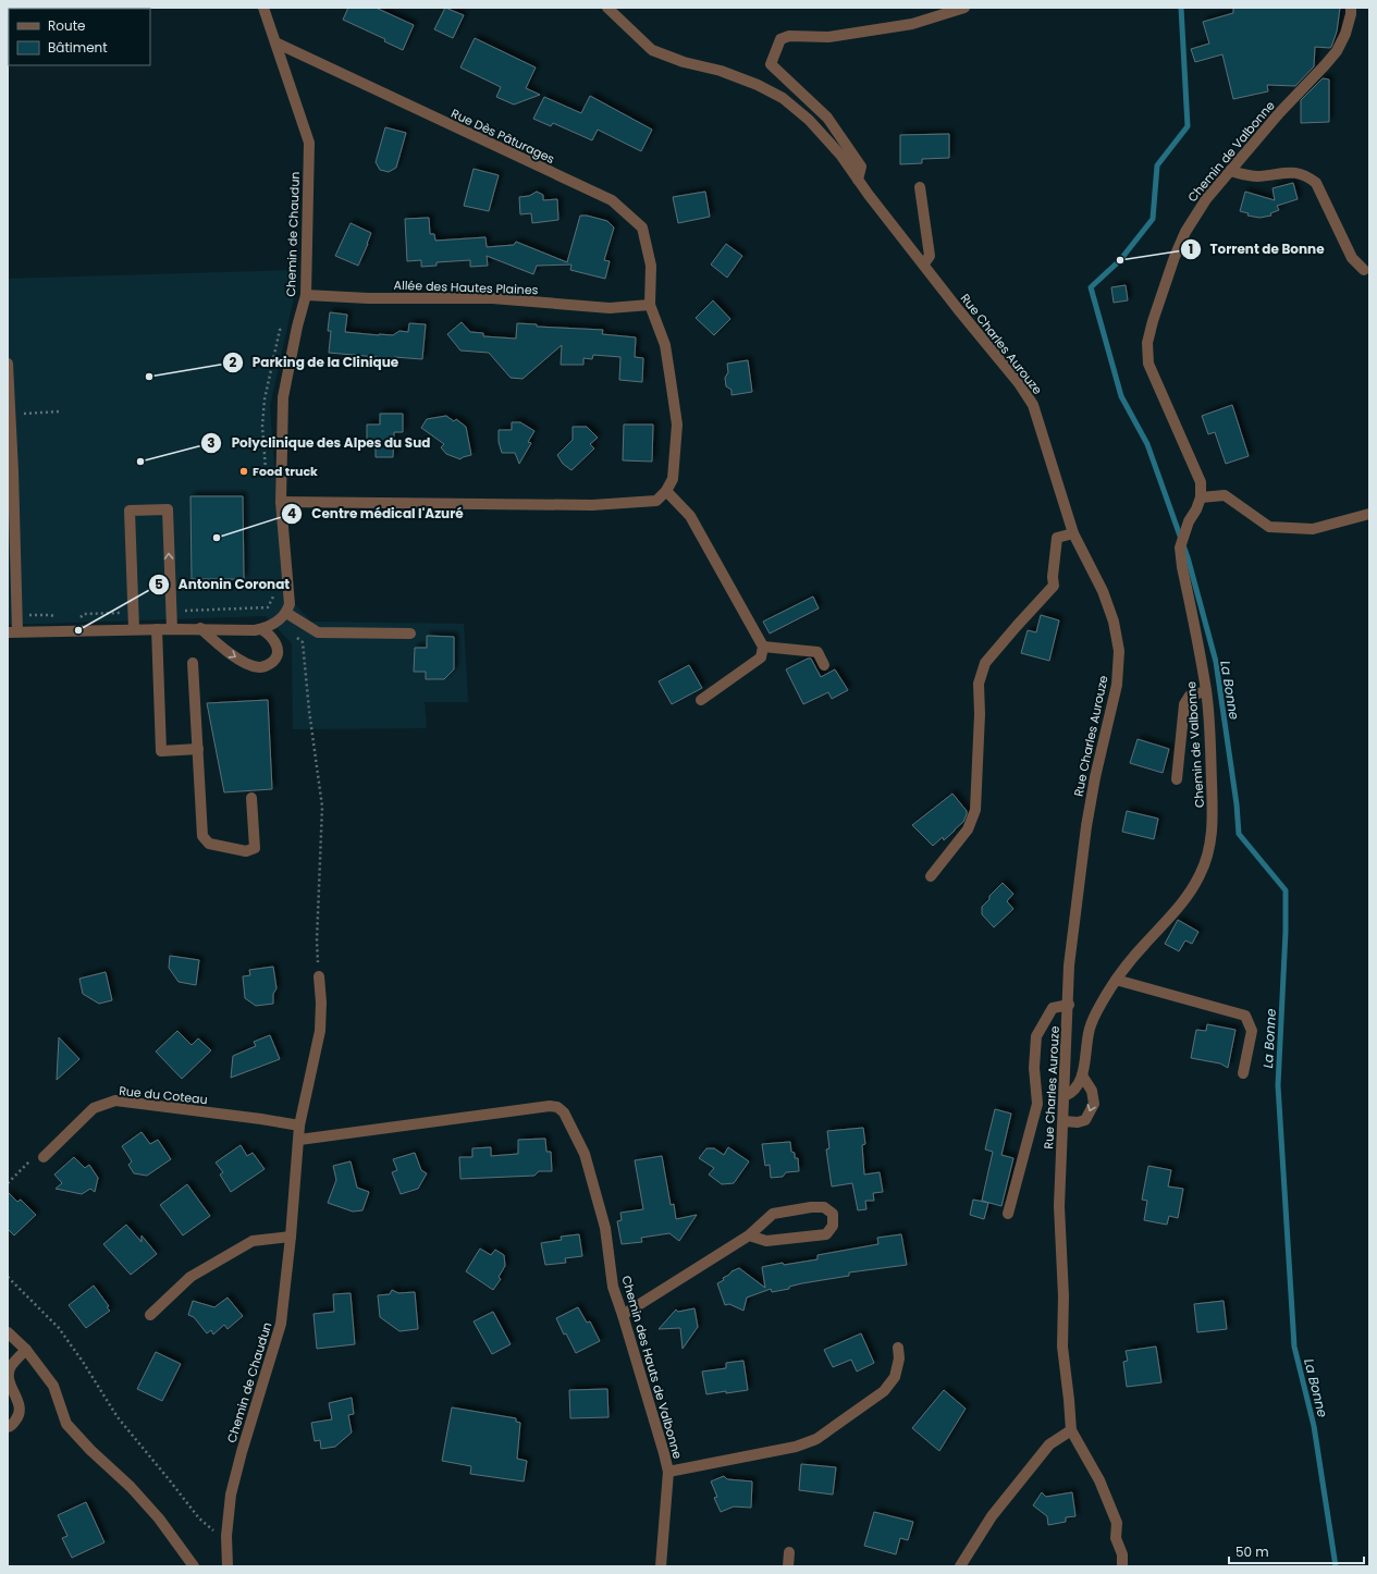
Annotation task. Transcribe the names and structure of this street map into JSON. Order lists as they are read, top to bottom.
{
  "streets": {
    "street": [
      "Rue Dès Pâturages",
      "Chemin de Valbonne",
      "Chemin de Chaudun",
      "Allée des Hautes Plaines",
      "Rue Charles Aurouze",
      "Rue du Coteau",
      "Chemin des Hauts de Valbonne"
    ]
  },
  "crossings": [
    ["Rue Dès Pâturages", "Chemin de Chaudun"],
    ["Rue Dès Pâturages", "Allée des Hautes Plaines"],
    ["Chemin de Valbonne", "Rue Charles Aurouze"],
    ["Chemin de Chaudun", "Allée des Hautes Plaines"],
    ["Chemin de Chaudun", "Rue du Coteau"],
    ["Chemin de Chaudun", "Chemin des Hauts de Valbonne"]
  ],
  "water": ["La Bonne"],
  "places": [
    "Torrent de Bonne",
    "Parking de la Clinique",
    "Polyclinique des Alpes du Sud",
    "Food truck",
    "Centre médical l'Azuré",
    "Antonin Coronat"
  ],
  "legend": ["Route", "Bâtiment"],
  "scale_bar": "50 m"
}
